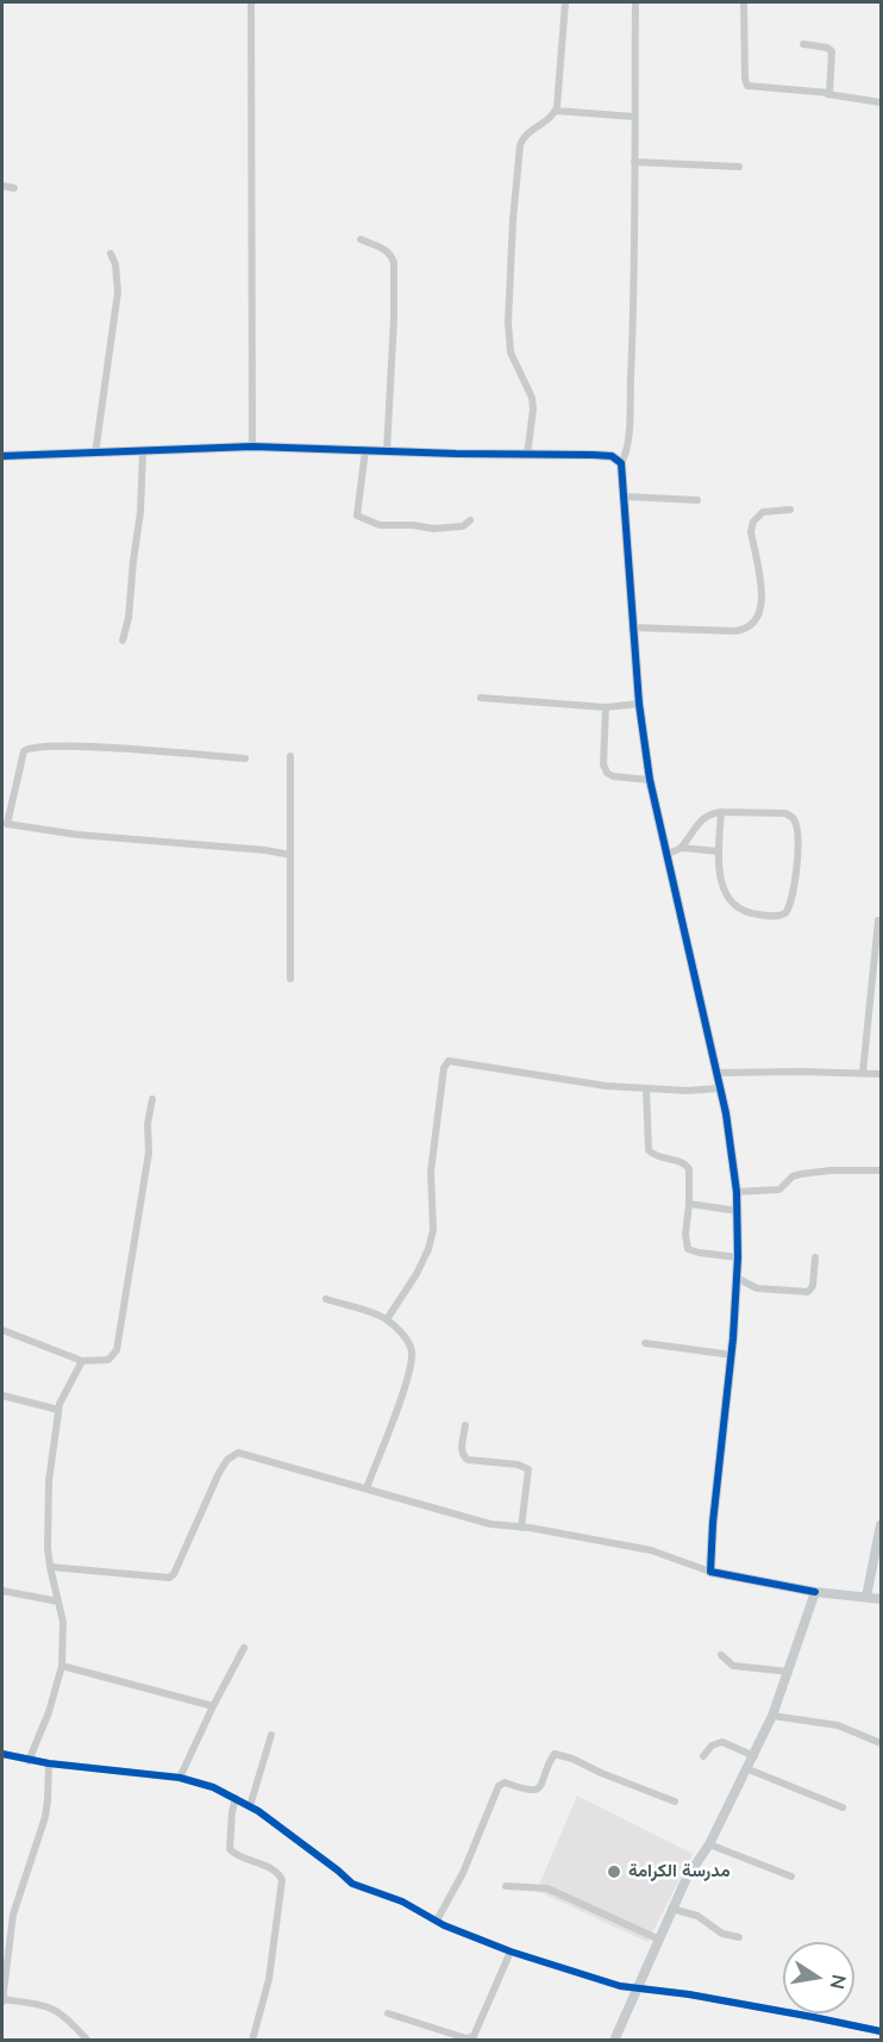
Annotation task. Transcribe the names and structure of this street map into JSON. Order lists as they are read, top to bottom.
{
  "places": ["مدرسة الكرامة"],
  "north": "right"
}
